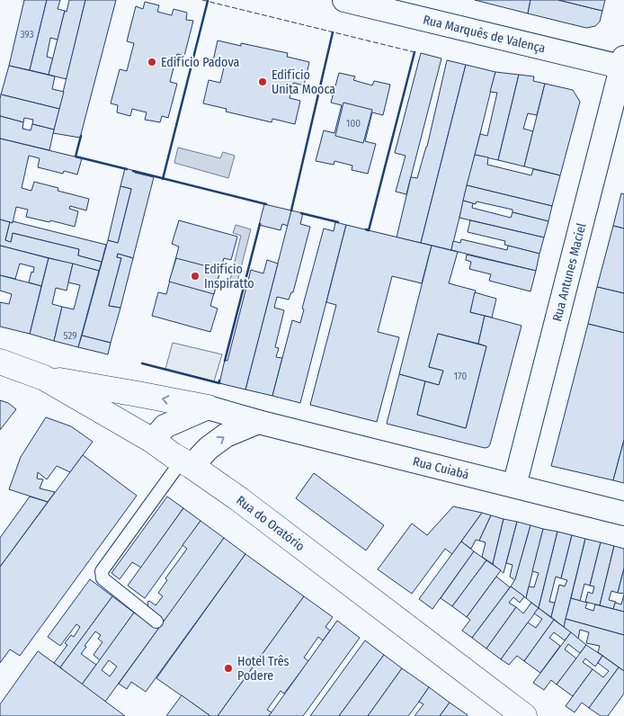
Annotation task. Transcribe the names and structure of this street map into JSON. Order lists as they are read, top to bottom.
{
  "streets": {
    "street": [
      "Rua Marquês de Valença",
      "Rua Antunes Maciel",
      "Rua Cuiabá",
      "Rua do Oratório"
    ]
  },
  "crossings": [
    ["Rua Marquês de Valença", "Rua Antunes Maciel"],
    ["Rua Antunes Maciel", "Rua Cuiabá"]
  ],
  "places": [
    "Edifício Padova",
    "Edifício Unita Mooca",
    "Edifício Inspiratto",
    "Hotel Três Podere"
  ],
  "house_numbers": [
    "393",
    "100",
    "529",
    "170"
  ]
}
